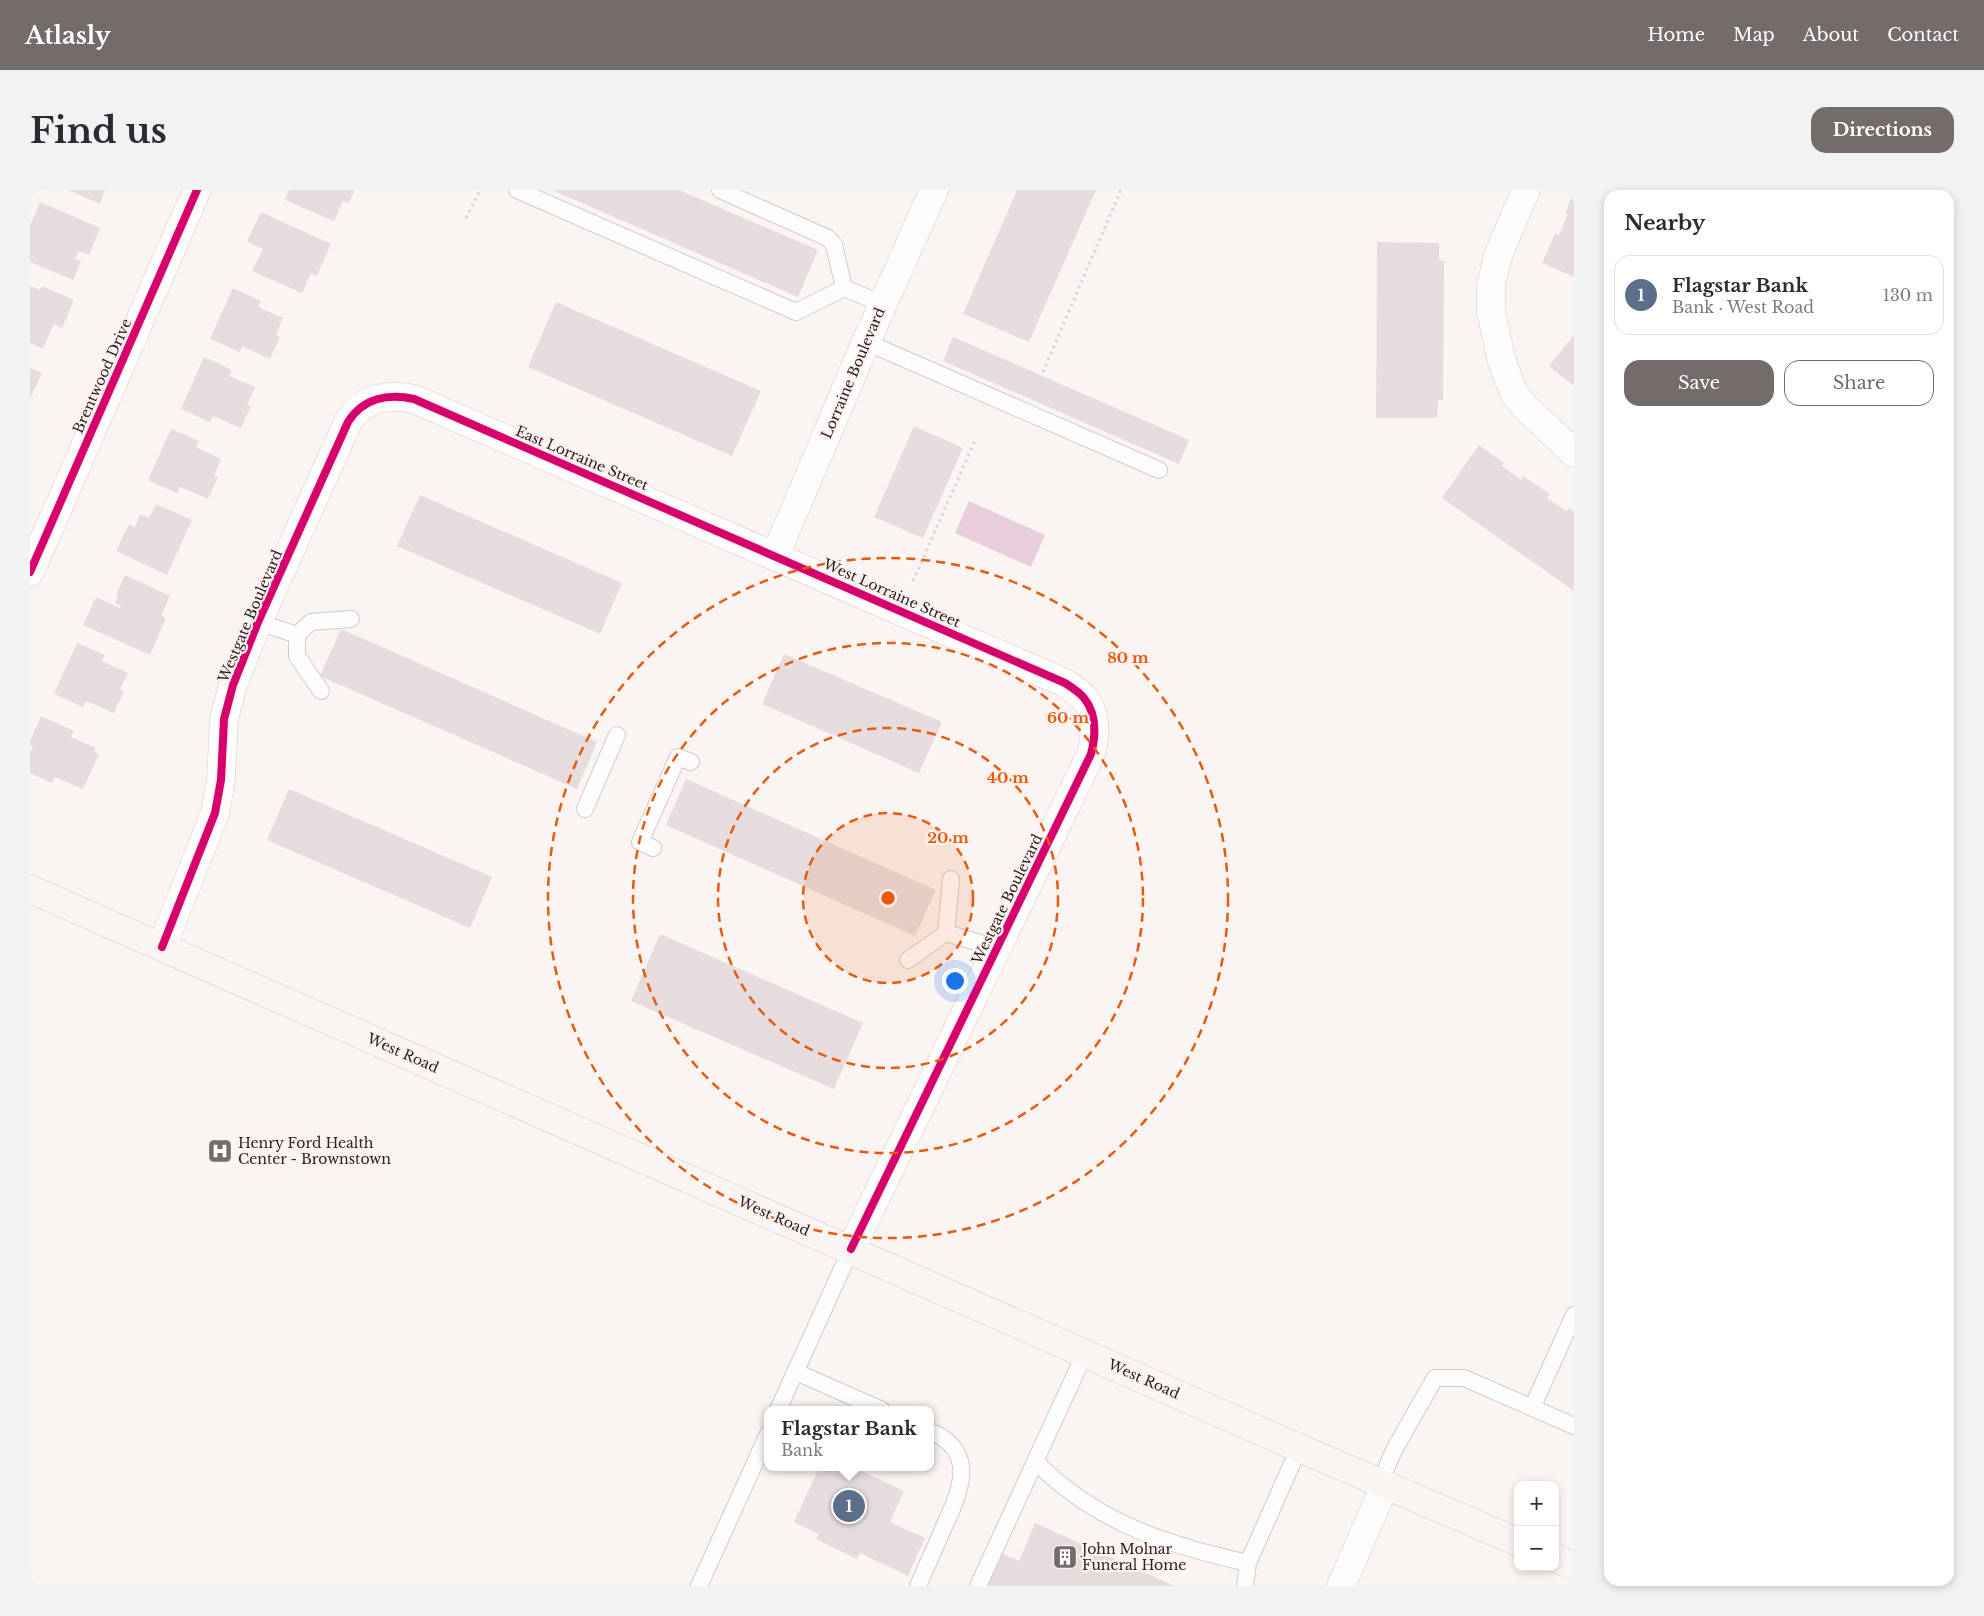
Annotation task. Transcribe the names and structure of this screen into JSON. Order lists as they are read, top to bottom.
{
  "streets": {
    "main road": ["West Road"],
    "street": [
      "Lorraine Boulevard",
      "Brentwood Drive",
      "East Lorraine Street",
      "West Lorraine Street",
      "Westgate Boulevard"
    ]
  },
  "crossings": [
    ["Lorraine Boulevard", "East Lorraine Street"],
    ["Lorraine Boulevard", "West Lorraine Street"],
    ["East Lorraine Street", "West Lorraine Street"],
    ["East Lorraine Street", "Westgate Boulevard"],
    ["West Lorraine Street", "Westgate Boulevard"],
    ["Westgate Boulevard", "West Road"]
  ],
  "places": {
    "hospital": ["Henry Ford Health Center - Brownstown"],
    "building": ["John Molnar Funeral Home"]
  },
  "page": {
    "header": "Atlasly",
    "nav": [
      "Home",
      "Map",
      "About",
      "Contact"
    ],
    "buttons": [
      "Directions",
      ["Save", "Share"]
    ],
    "title": "Find us",
    "heading": "Nearby",
    "list": [
      {
        "mark": "1",
        "name": "Flagstar Bank",
        "note": "Bank · West Road",
        "value": "130 m"
      }
    ],
    "popup": ["Flagstar Bank", "Bank"],
    "map_buttons": ["+", "−"],
    "pins": "1"
  },
  "rings": [
    "80 m",
    "60 m",
    "40 m",
    "20 m"
  ]
}
